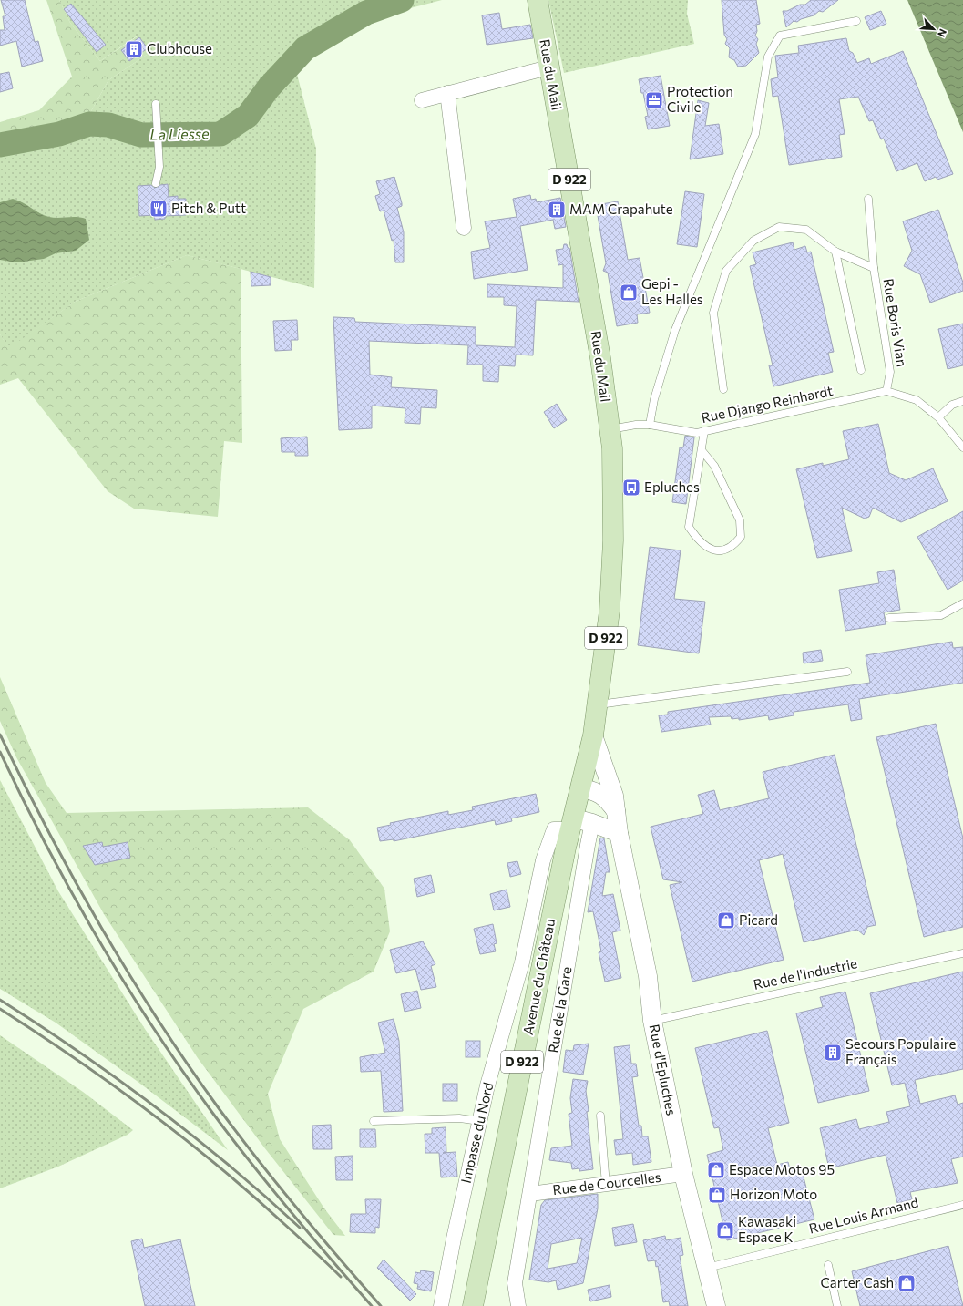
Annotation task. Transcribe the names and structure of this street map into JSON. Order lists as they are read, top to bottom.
{
  "streets": {
    "main road": ["Rue du Mail", "D 922", "Avenue du Château"],
    "street": [
      "Rue de la Gare",
      "Rue d'Epluches",
      "Impasse du Nord",
      "Rue de Courcelles"
    ],
    "lane": [
      "Rue Boris Vian",
      "Rue Django Reinhardt",
      "Rue de l'Industrie",
      "Rue Louis Armand"
    ]
  },
  "crossings": [
    ["Rue du Mail", "Rue Django Reinhardt"],
    ["Rue du Mail", "Avenue du Château"],
    ["Rue du Mail", "Rue d'Epluches"],
    ["Rue Boris Vian", "Rue Django Reinhardt"],
    ["Rue de l'Industrie", "Rue d'Epluches"],
    ["Avenue du Château", "Rue de la Gare"],
    ["Avenue du Château", "Rue d'Epluches"],
    ["Avenue du Château", "Impasse du Nord"],
    ["Rue de la Gare", "Impasse du Nord"],
    ["Rue de la Gare", "Rue de Courcelles"],
    ["Rue d'Epluches", "Rue de Courcelles"],
    ["Rue d'Epluches", "Rue Louis Armand"]
  ],
  "water": ["La Liesse"],
  "places": {
    "building": ["Clubhouse", "MAM Crapahute", "Secours Populaire Français"],
    "office": ["Protection Civile"],
    "restaurant": ["Pitch & Putt"],
    "shop": [
      "Gepi - Les Halles",
      "Picard",
      "Espace Motos 95",
      "Horizon Moto",
      "Kawasaki Espace K",
      "Carter Cash"
    ],
    "bus stop": ["Epluches"]
  },
  "north": "bottom right"
}
